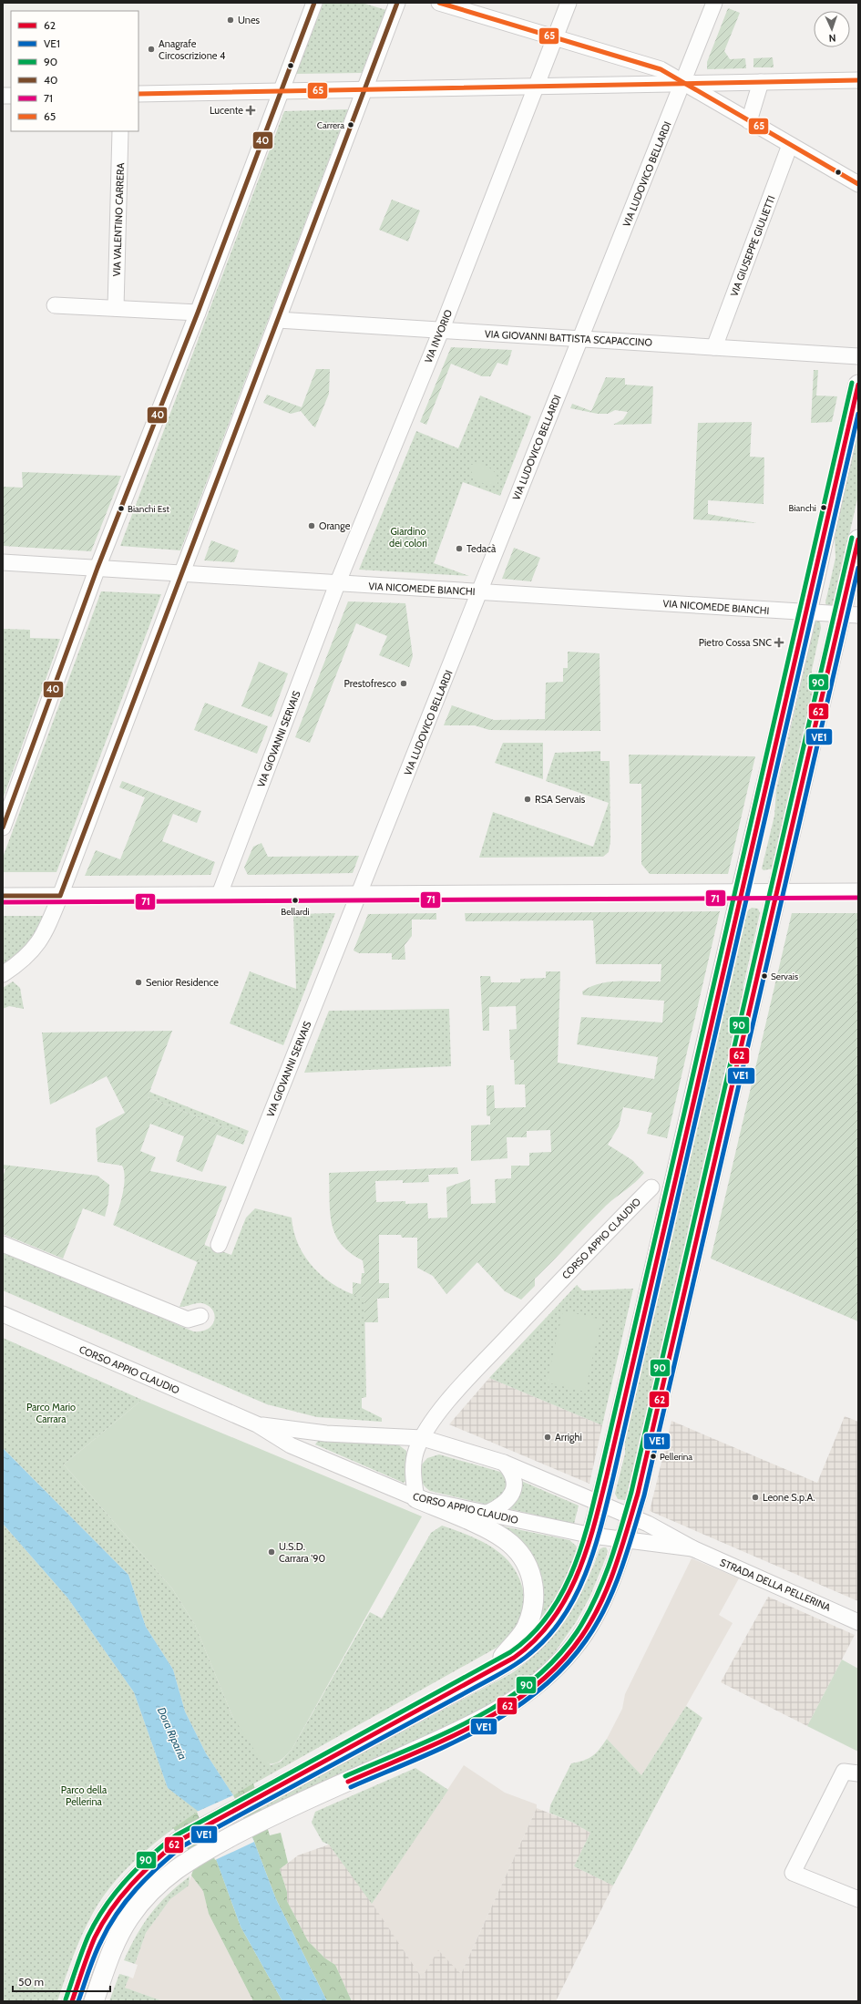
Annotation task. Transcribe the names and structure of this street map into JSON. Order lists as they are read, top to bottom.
{
  "streets": {
    "street": [
      "VIA LUDOVICO BELLARDI",
      "VIA VALENTINO CARRERA",
      "VIA GIUSEPPE GIULIETTI",
      "VIA INVORIO",
      "VIA GIOVANNI BATTISTA SCAPACCINO",
      "VIA NICOMEDE BIANCHI",
      "VIA GIOVANNI SERVAIS",
      "CORSO APPIO CLAUDIO",
      "STRADA DELLA PELLERINA"
    ]
  },
  "crossings": [
    ["VIA LUDOVICO BELLARDI", "VIA GIOVANNI BATTISTA SCAPACCINO"],
    ["VIA LUDOVICO BELLARDI", "VIA NICOMEDE BIANCHI"],
    ["VIA LUDOVICO BELLARDI", "VIA GIOVANNI SERVAIS"],
    ["VIA GIUSEPPE GIULIETTI", "VIA GIOVANNI BATTISTA SCAPACCINO"],
    ["VIA INVORIO", "VIA GIOVANNI BATTISTA SCAPACCINO"],
    ["VIA INVORIO", "VIA NICOMEDE BIANCHI"],
    ["VIA INVORIO", "VIA GIOVANNI SERVAIS"],
    ["VIA NICOMEDE BIANCHI", "VIA GIOVANNI SERVAIS"],
    ["CORSO APPIO CLAUDIO", "STRADA DELLA PELLERINA"]
  ],
  "water": ["Dora Riparia"],
  "parks": ["Giardino dei colori", "Parco Mario Carrara", "Parco della Pellerina"],
  "places": {
    "other": [
      "Unes",
      "Anagrafe Circoscrizione 4",
      "Carrera",
      "Bianchi",
      "Bianchi Est",
      "Orange",
      "Tedacà",
      "Prestofresco",
      "RSA Servais",
      "Bellardi",
      "Servais",
      "Senior Residence",
      "Arrighi",
      "Pellerina",
      "Leone S.p.A.",
      "U.S.D. Carrara '90"
    ],
    "health": ["Lucente", "Pietro Cossa SNC"]
  },
  "lines": [
    "transit line 40",
    "transit line 65",
    "transit line 90",
    "transit line 62",
    "transit line VE1",
    "transit line 71"
  ],
  "legend": [
    "62",
    "VE1",
    "90",
    "40",
    "71",
    "65"
  ],
  "scale_bar": "50 m",
  "north": "bottom"
}
